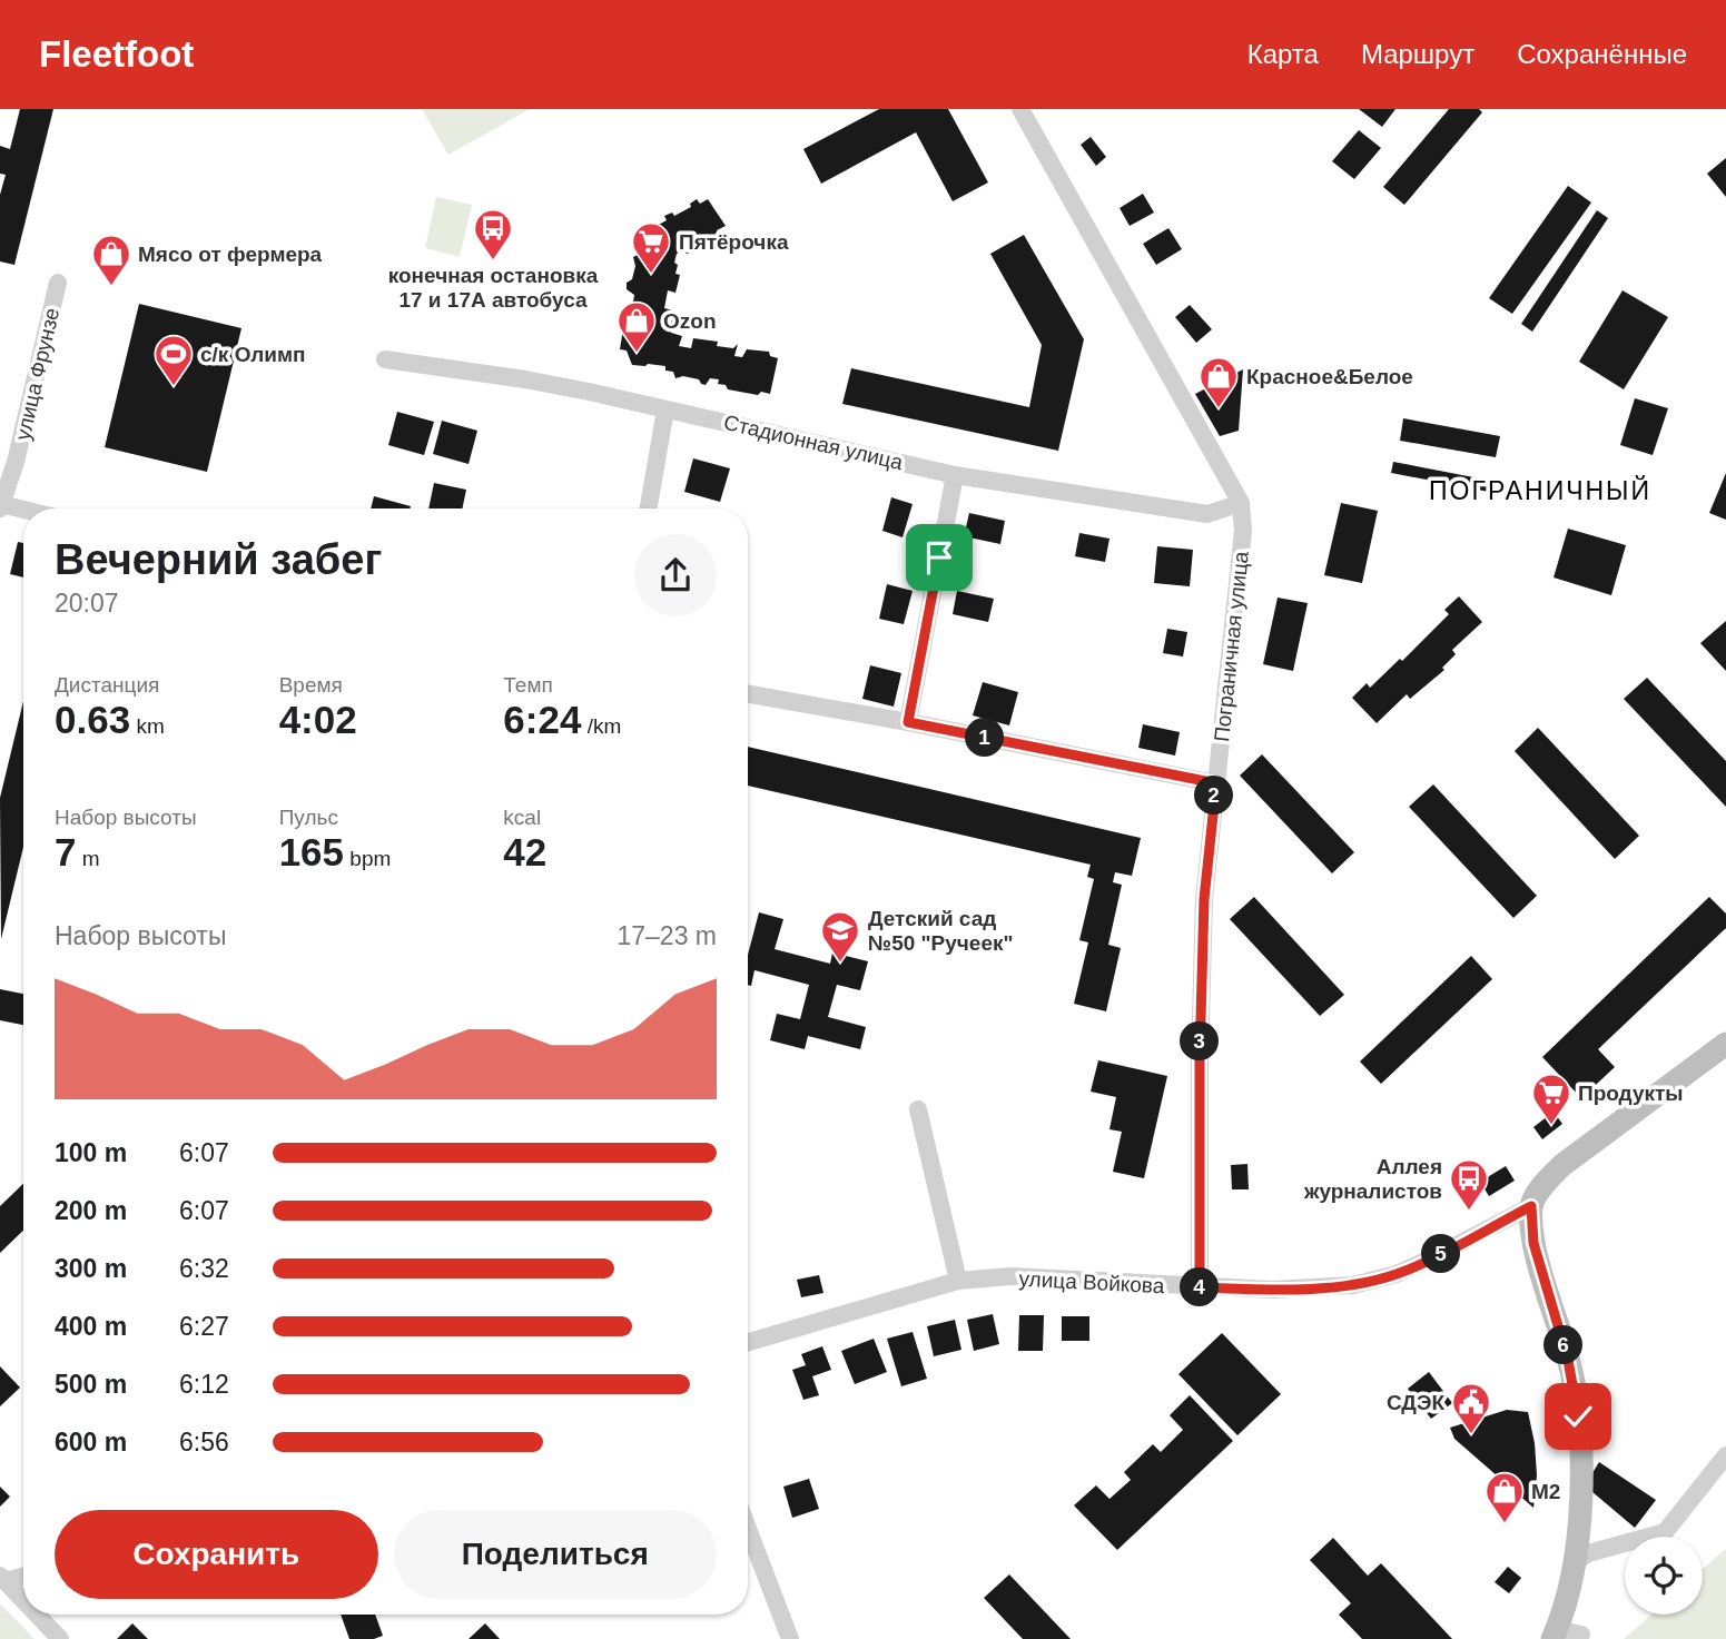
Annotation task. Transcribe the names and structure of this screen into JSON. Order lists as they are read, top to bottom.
{
  "streets": {
    "street": [
      "улица Фрунзе",
      "Стадионная улица",
      "Пограничная улица",
      "улица Войкова"
    ]
  },
  "crossings": [
    ["Стадионная улица", "Пограничная улица"],
    ["Пограничная улица", "улица Войкова"]
  ],
  "districts": ["ПОГРАНИЧНЫЙ"],
  "places": {
    "bus stop": ["конечная остановка 17 и 17А автобуса", "Аллея журналистов"],
    "supermarket": ["Пятёрочка", "Продукты"],
    "shop": [
      "Мясо от фермера",
      "Ozon",
      "Красное&Белое",
      "М2"
    ],
    "sports": ["с/к Олимп"],
    "school or university": ["Детский сад №50 \"Ручеек\""],
    "public building": ["СДЭК"]
  },
  "page": {
    "header": "Fleetfoot",
    "nav": ["Карта", "Маршрут", "Сохранённые"],
    "heading": ["Вечерний забег", "20:07"],
    "stats": [
      ["Дистанция", "0.63 km"],
      ["Время", "4:02"],
      ["Темп", "6:24 /km"],
      ["Набор высоты", "7 m"],
      ["Пульс", "165 bpm"],
      ["kcal", "42"]
    ],
    "pins": [
      "1",
      "2",
      "3",
      "5",
      "4",
      "6"
    ],
    "chart": ["Набор высоты", "17–23 m"],
    "list": [
      {
        "name": "100 m",
        "note": "6:07"
      },
      {
        "name": "200 m",
        "note": "6:07"
      },
      {
        "name": "300 m",
        "note": "6:32"
      },
      {
        "name": "400 m",
        "note": "6:27"
      },
      {
        "name": "500 m",
        "note": "6:12"
      },
      {
        "name": "600 m",
        "note": "6:56"
      }
    ],
    "buttons": ["Сохранить", "Поделиться"]
  }
}
